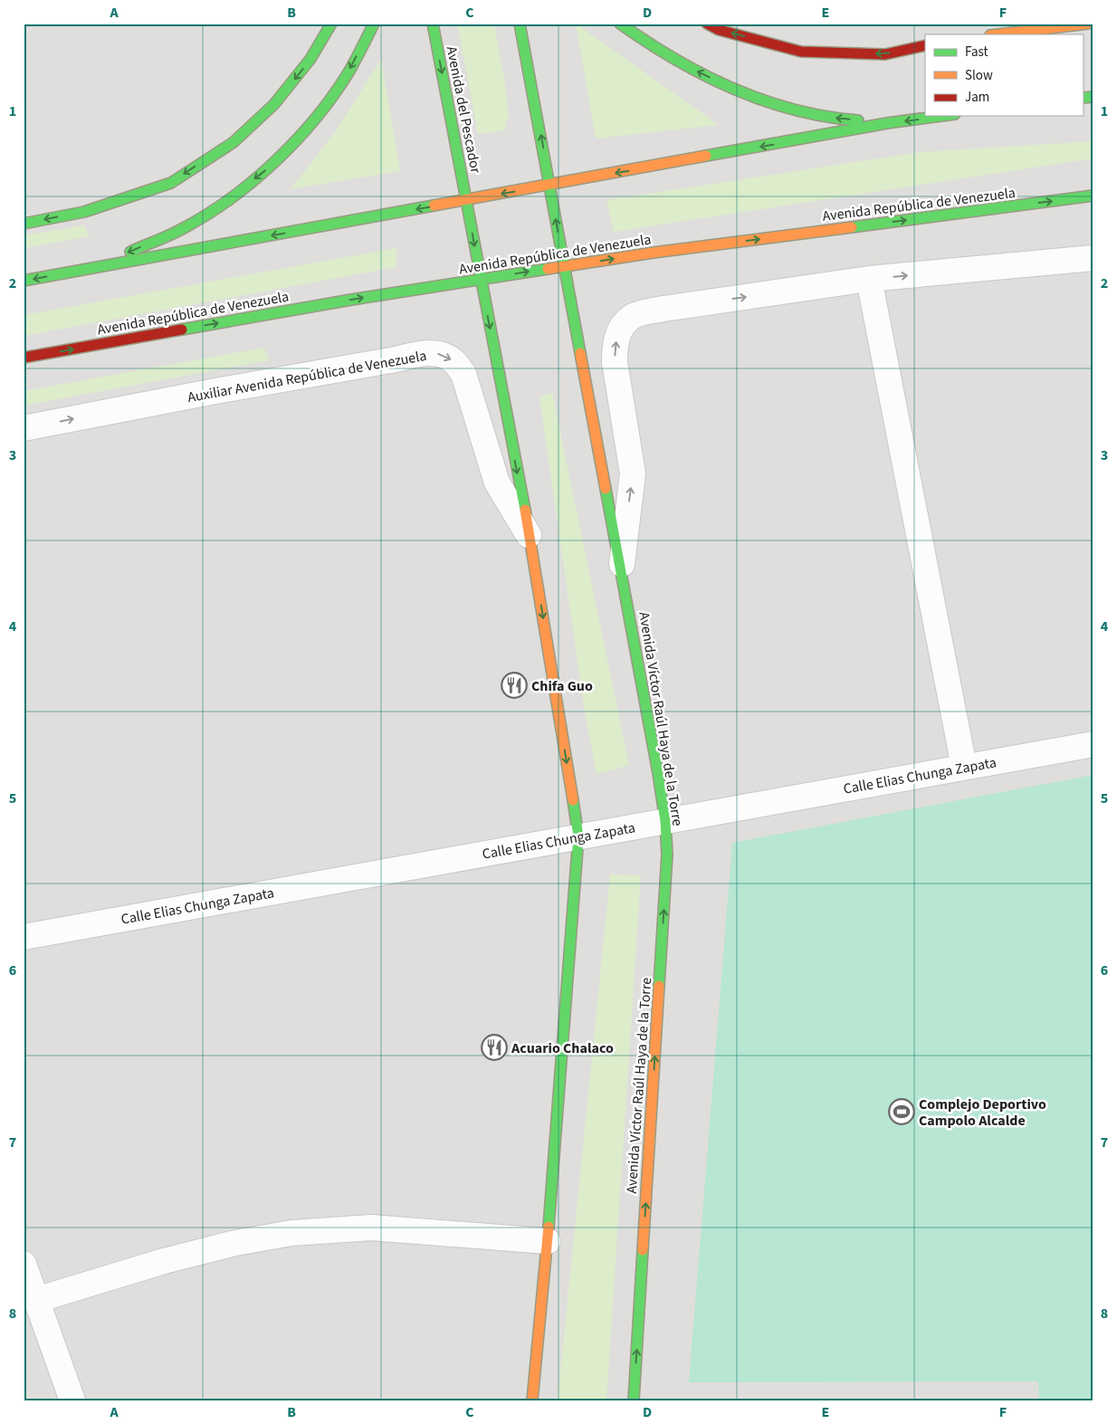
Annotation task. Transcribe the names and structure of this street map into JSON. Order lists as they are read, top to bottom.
{
  "streets": {
    "main road": ["Avenida del Pescador", "Avenida República de Venezuela", "Avenida Víctor Raúl Haya de la Torre"],
    "street": ["Auxiliar Avenida República de Venezuela", "Calle Elias Chunga Zapata"]
  },
  "crossings": [
    ["Avenida República de Venezuela", "Avenida Víctor Raúl Haya de la Torre"],
    ["Avenida Víctor Raúl Haya de la Torre", "Calle Elias Chunga Zapata"]
  ],
  "one_way": ["Auxiliar Avenida República de Venezuela"],
  "places": {
    "restaurant": ["Chifa Guo", "Acuario Chalaco"],
    "sports": ["Complejo Deportivo Campolo Alcalde"]
  },
  "legend": ["Fast", "Slow", "Jam"],
  "grid": {
    "columns": [
      "A",
      "B",
      "C",
      "D",
      "E",
      "F"
    ],
    "rows": [
      "1",
      "2",
      "3",
      "4",
      "5",
      "6",
      "7",
      "8"
    ]
  }
}
